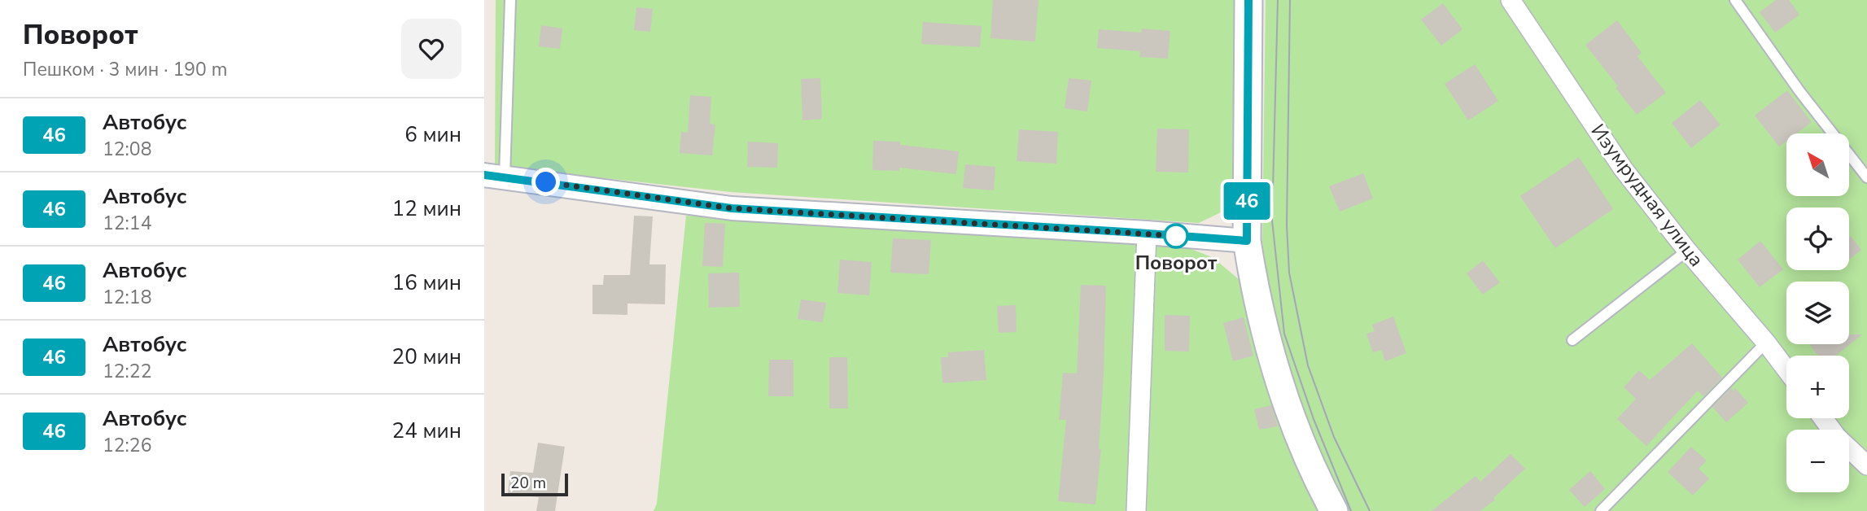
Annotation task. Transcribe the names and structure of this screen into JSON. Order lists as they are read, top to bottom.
{
  "streets": {
    "street": ["Изумрудная улица"]
  },
  "places": ["Поворот"],
  "lines": ["bus line 46"],
  "scale_bar": "20 m",
  "north": "top left",
  "page": {
    "heading": ["Поворот", "Пешком · 3 мин · 190 m"],
    "on_map": "46",
    "list": [
      {
        "mark": "46",
        "name": "Автобус",
        "note": "12:08",
        "value": "6 мин"
      },
      {
        "mark": "46",
        "name": "Автобус",
        "note": "12:14",
        "value": "12 мин"
      },
      {
        "mark": "46",
        "name": "Автобус",
        "note": "12:18",
        "value": "16 мин"
      },
      {
        "mark": "46",
        "name": "Автобус",
        "note": "12:22",
        "value": "20 мин"
      },
      {
        "mark": "46",
        "name": "Автобус",
        "note": "12:26",
        "value": "24 мин"
      }
    ],
    "map_buttons": ["+", "−"],
    "scale": "20 m"
  }
}
